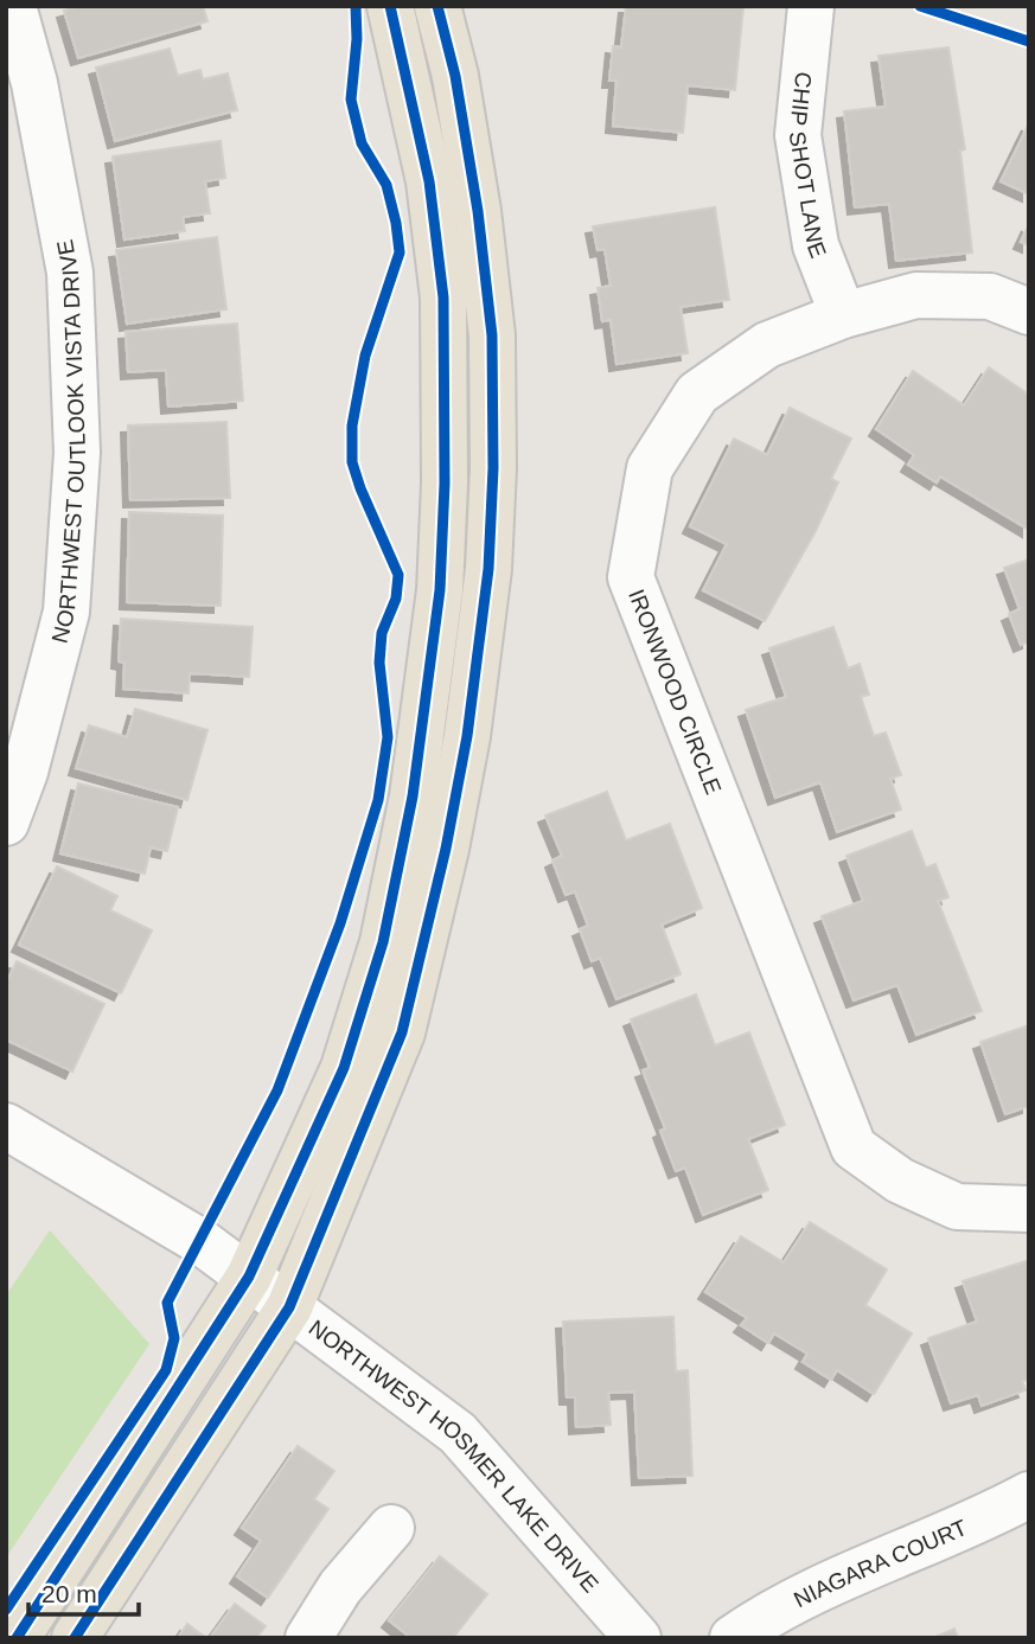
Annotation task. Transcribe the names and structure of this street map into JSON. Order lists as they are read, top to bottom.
{
  "streets": {
    "street": [
      "CHIP SHOT LANE",
      "NORTHWEST OUTLOOK VISTA DRIVE",
      "IRONWOOD CIRCLE",
      "NORTHWEST HOSMER LAKE DRIVE",
      "NIAGARA COURT"
    ]
  },
  "crossings": [
    ["CHIP SHOT LANE", "IRONWOOD CIRCLE"]
  ],
  "scale_bar": "20 m"
}
